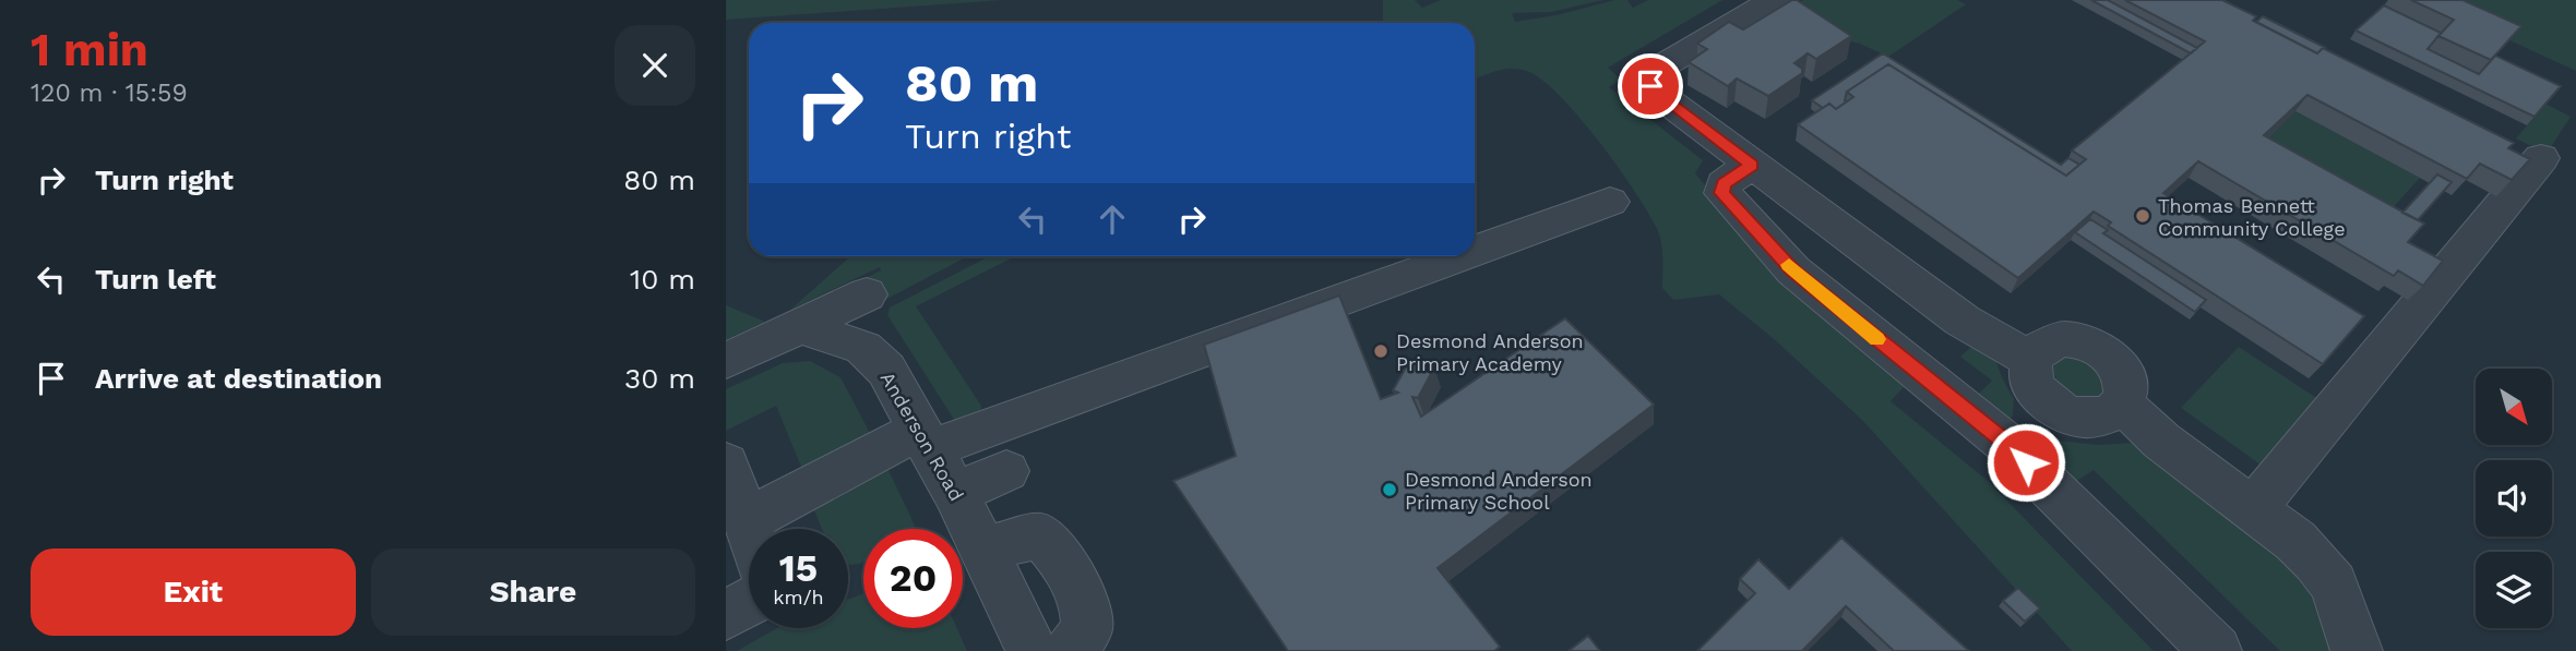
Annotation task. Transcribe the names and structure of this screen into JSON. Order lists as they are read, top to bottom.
{
  "streets": {
    "street": ["Anderson Road"]
  },
  "places": ["Thomas Bennett Community College", "Desmond Anderson Primary Academy", "Desmond Anderson Primary School"],
  "north": "bottom right",
  "page": {
    "heading": ["1 min", "120 m · 15:59"],
    "turn": ["80 m", "Turn right"],
    "list": [
      {
        "name": "Turn right",
        "value": "80 m"
      },
      {
        "name": "Turn left",
        "value": "10 m"
      },
      {
        "name": "Arrive at destination",
        "value": "30 m"
      }
    ],
    "speed": "15 km/h",
    "limit": "20",
    "buttons": ["Exit", "Share"]
  }
}
